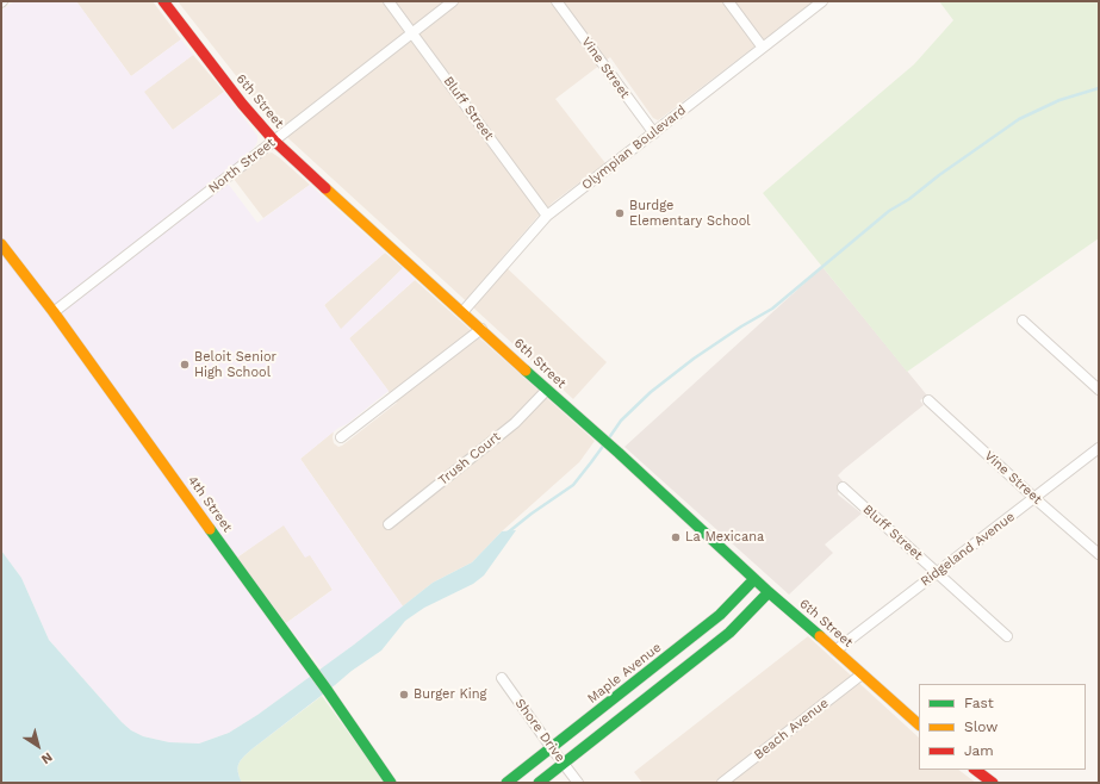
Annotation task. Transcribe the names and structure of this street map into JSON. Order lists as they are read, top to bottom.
{
  "streets": {
    "street": [
      "Vine Street",
      "6th Street",
      "Bluff Street",
      "Olympian Boulevard",
      "North Street",
      "Trush Court",
      "4th Street",
      "Ridgeland Avenue",
      "Maple Avenue",
      "Beach Avenue",
      "Shore Drive"
    ]
  },
  "crossings": [
    ["Vine Street", "Olympian Boulevard"],
    ["Vine Street", "Ridgeland Avenue"],
    ["6th Street", "Olympian Boulevard"],
    ["6th Street", "North Street"],
    ["6th Street", "Trush Court"],
    ["6th Street", "Ridgeland Avenue"],
    ["6th Street", "Maple Avenue"],
    ["6th Street", "Beach Avenue"],
    ["Bluff Street", "Olympian Boulevard"],
    ["Bluff Street", "North Street"],
    ["Bluff Street", "Ridgeland Avenue"],
    ["North Street", "4th Street"],
    ["Maple Avenue", "Shore Drive"]
  ],
  "places": [
    "Burdge Elementary School",
    "Beloit Senior High School",
    "La Mexicana",
    "Burger King"
  ],
  "legend": ["Fast", "Slow", "Jam"],
  "north": "bottom right"
}
